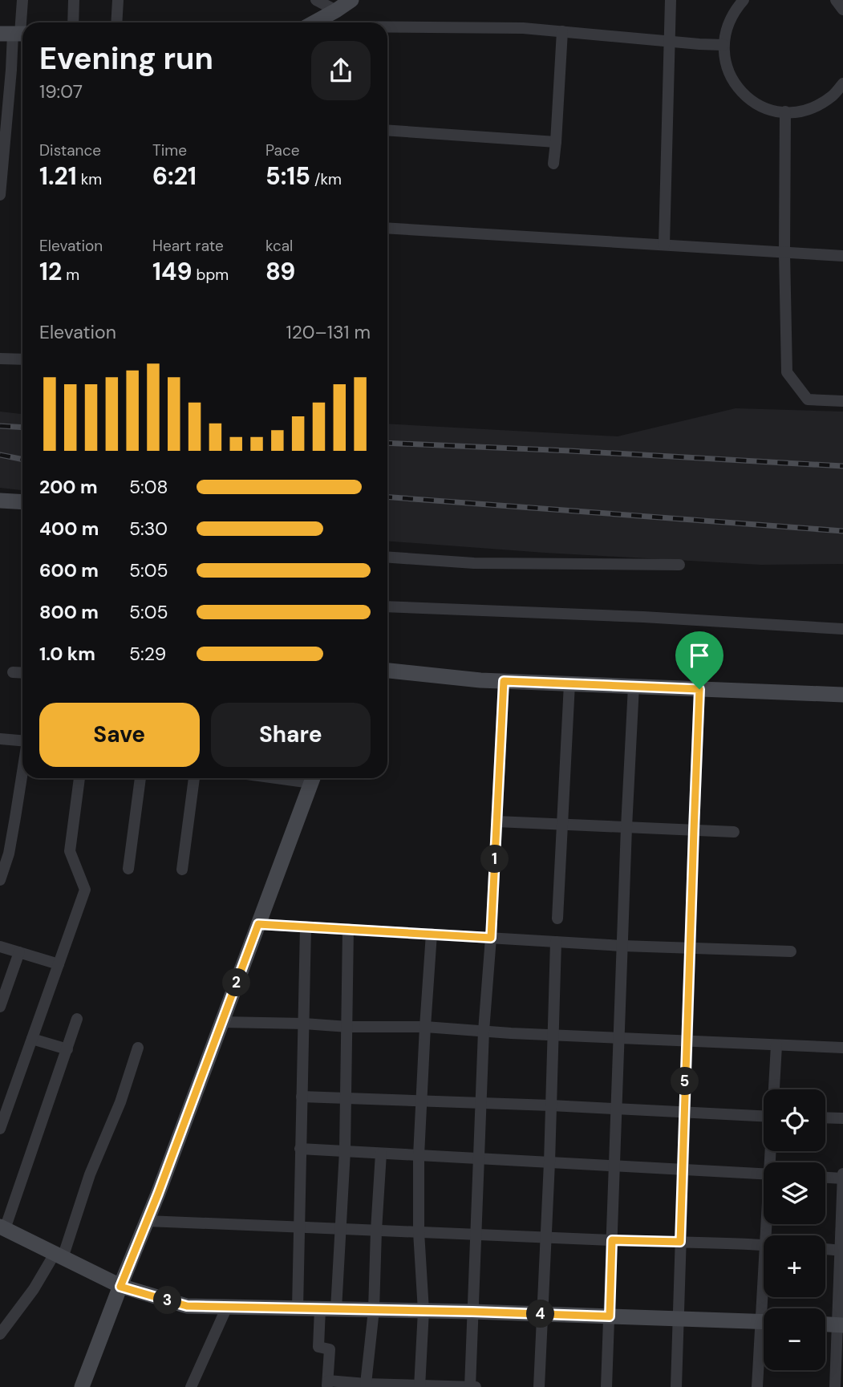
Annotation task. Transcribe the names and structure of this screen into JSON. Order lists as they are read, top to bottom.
{
  "page": {
    "heading": ["Evening run", "19:07"],
    "stats": [
      ["Distance", "1.21 km"],
      ["Time", "6:21"],
      ["Pace", "5:15 /km"],
      ["Elevation", "12 m"],
      ["Heart rate", "149 bpm"],
      ["kcal", "89"]
    ],
    "chart": ["Elevation", "120–131 m"],
    "list": [
      {
        "name": "200 m",
        "note": "5:08"
      },
      {
        "name": "400 m",
        "note": "5:30"
      },
      {
        "name": "600 m",
        "note": "5:05"
      },
      {
        "name": "800 m",
        "note": "5:05"
      },
      {
        "name": "1.0 km",
        "note": "5:29"
      }
    ],
    "buttons": ["Save", "Share"],
    "pins": [
      "1",
      "2",
      "5",
      "3",
      "4"
    ],
    "map_buttons": ["+", "−"]
  }
}
